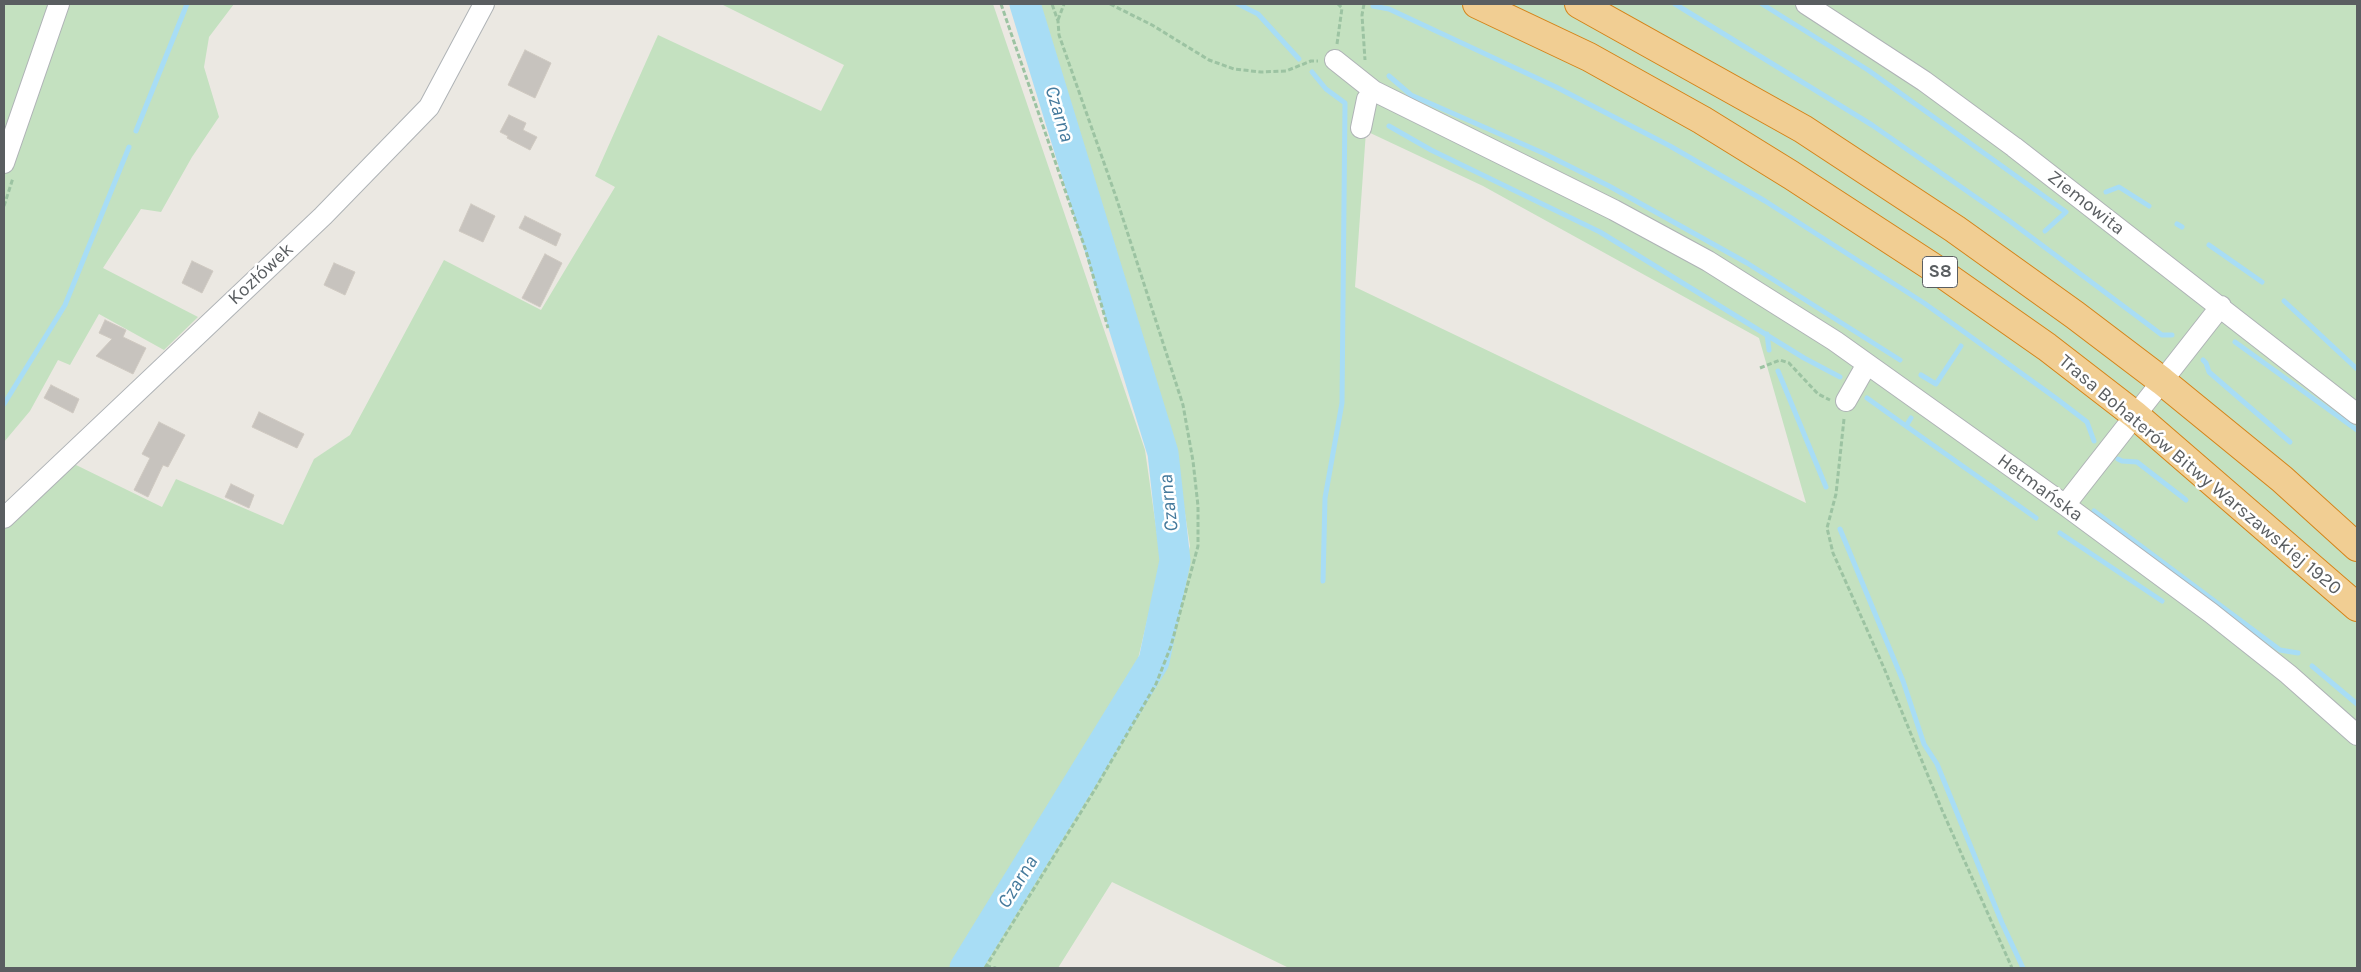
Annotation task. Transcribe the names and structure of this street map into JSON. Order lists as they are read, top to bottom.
{
  "streets": {
    "highway": ["S8", "Trasa Bohaterów Bitwy Warszawskiej 1920"],
    "street": ["Ziemowita", "Kozłówek", "Hetmańska"]
  },
  "water": ["Czarna"]
}
